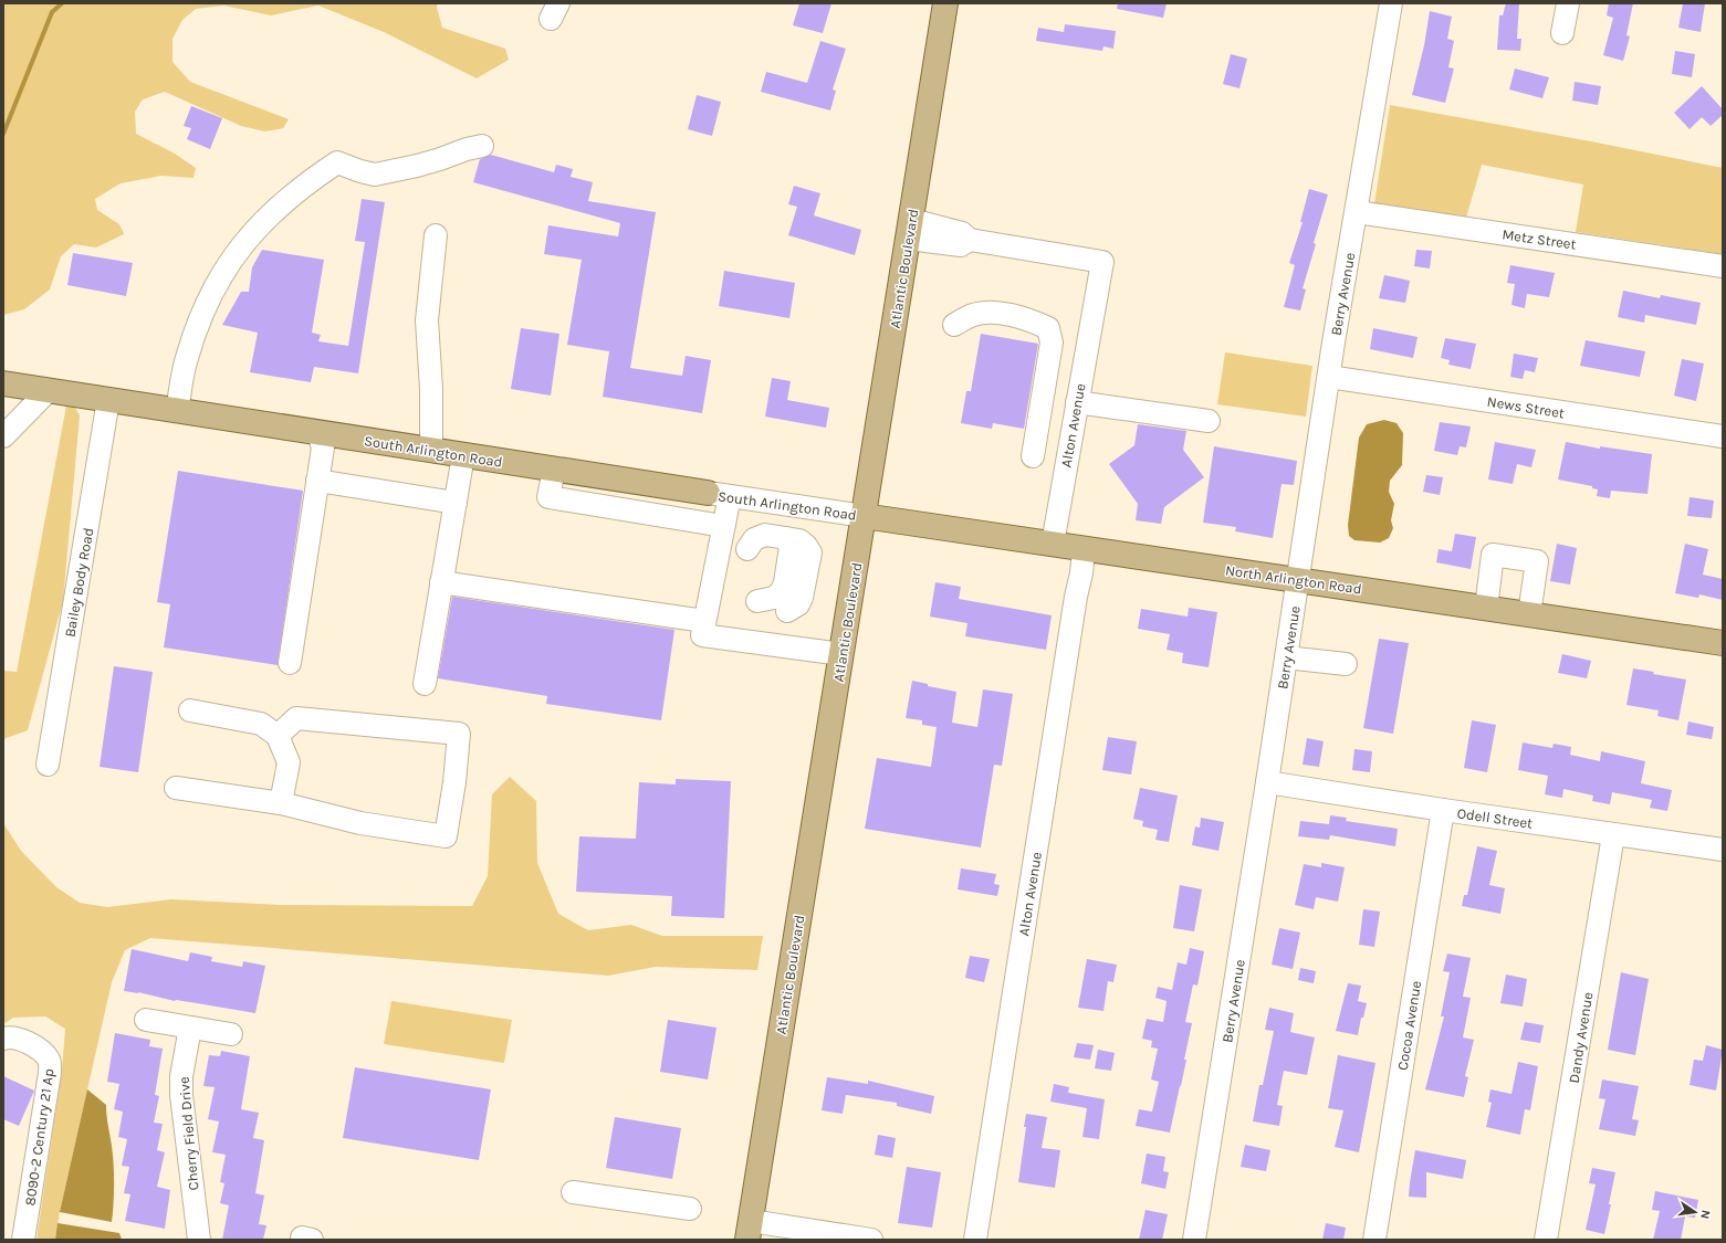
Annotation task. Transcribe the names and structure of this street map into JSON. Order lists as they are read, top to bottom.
{
  "streets": {
    "main road": ["Atlantic Boulevard", "South Arlington Road", "North Arlington Road"],
    "street": [
      "Metz Street",
      "Berry Avenue",
      "News Street",
      "Alton Avenue",
      "Bailey Body Road",
      "Odell Street",
      "Cocoa Avenue",
      "Dandy Avenue",
      "Cherry Field Drive",
      "8090-2 Century 21 Ap"
    ]
  },
  "crossings": [
    ["Metz Street", "Berry Avenue"],
    ["Atlantic Boulevard", "Alton Avenue"],
    ["Atlantic Boulevard", "South Arlington Road"],
    ["Atlantic Boulevard", "North Arlington Road"],
    ["Berry Avenue", "News Street"],
    ["Berry Avenue", "North Arlington Road"],
    ["Berry Avenue", "Odell Street"],
    ["Alton Avenue", "North Arlington Road"],
    ["South Arlington Road", "North Arlington Road"],
    ["South Arlington Road", "Bailey Body Road"],
    ["Odell Street", "Cocoa Avenue"],
    ["Odell Street", "Dandy Avenue"]
  ],
  "north": "right"
}
